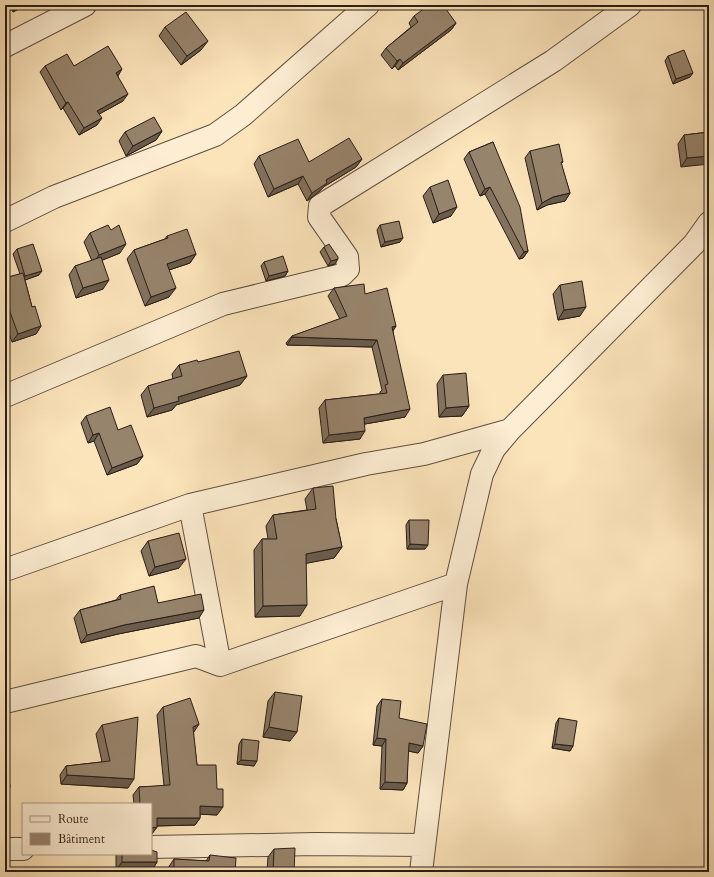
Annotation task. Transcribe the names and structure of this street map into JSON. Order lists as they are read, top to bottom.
{
  "legend": ["Route", "Bâtiment"]
}
